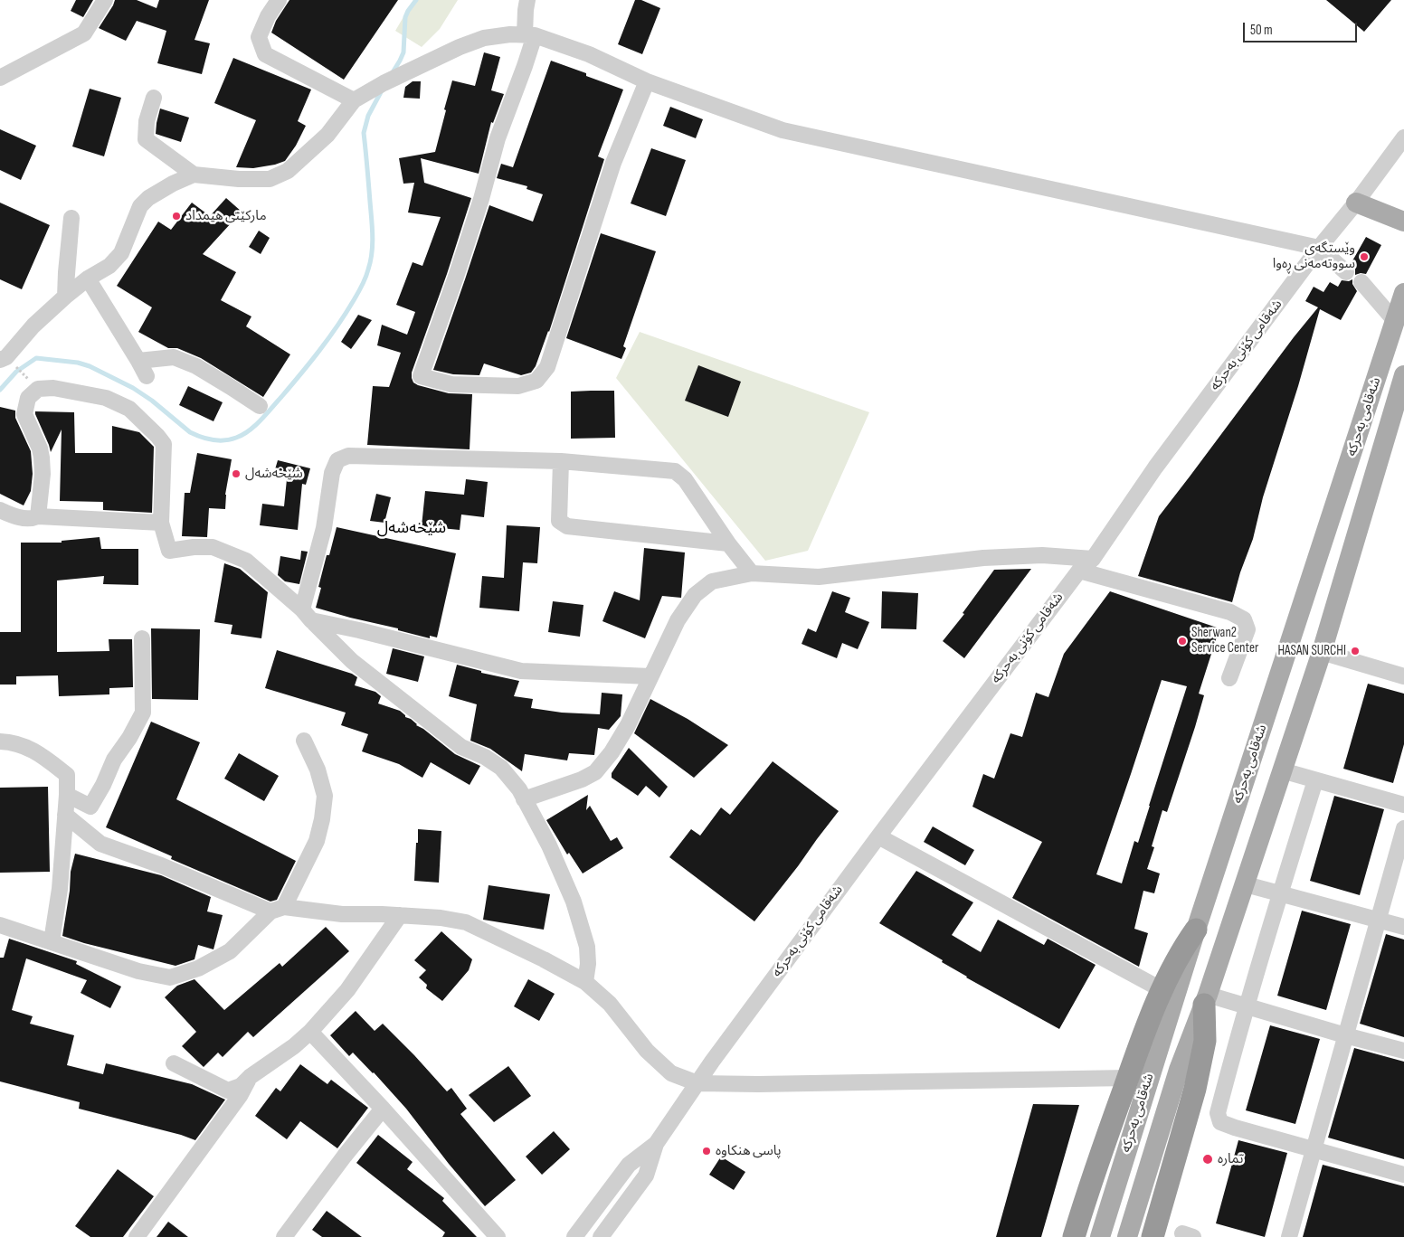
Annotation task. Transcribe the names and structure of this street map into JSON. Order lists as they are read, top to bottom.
{
  "streets": {
    "main road": ["شەقامی بەحرکە"],
    "street": ["شەقامی کۆنی بەحرکە"]
  },
  "districts": ["شێخەشەل"],
  "places": [
    "مارکێتی هیمداد",
    "وێستگەی سووتەمەنی ڕەوا",
    "شێخه‌شه‌ل",
    "Sherwan2 Service Center",
    "HASAN SURCHI",
    "پاسی هنكاوه‌",
    "تمارە"
  ],
  "scale_bar": "50 m"
}
